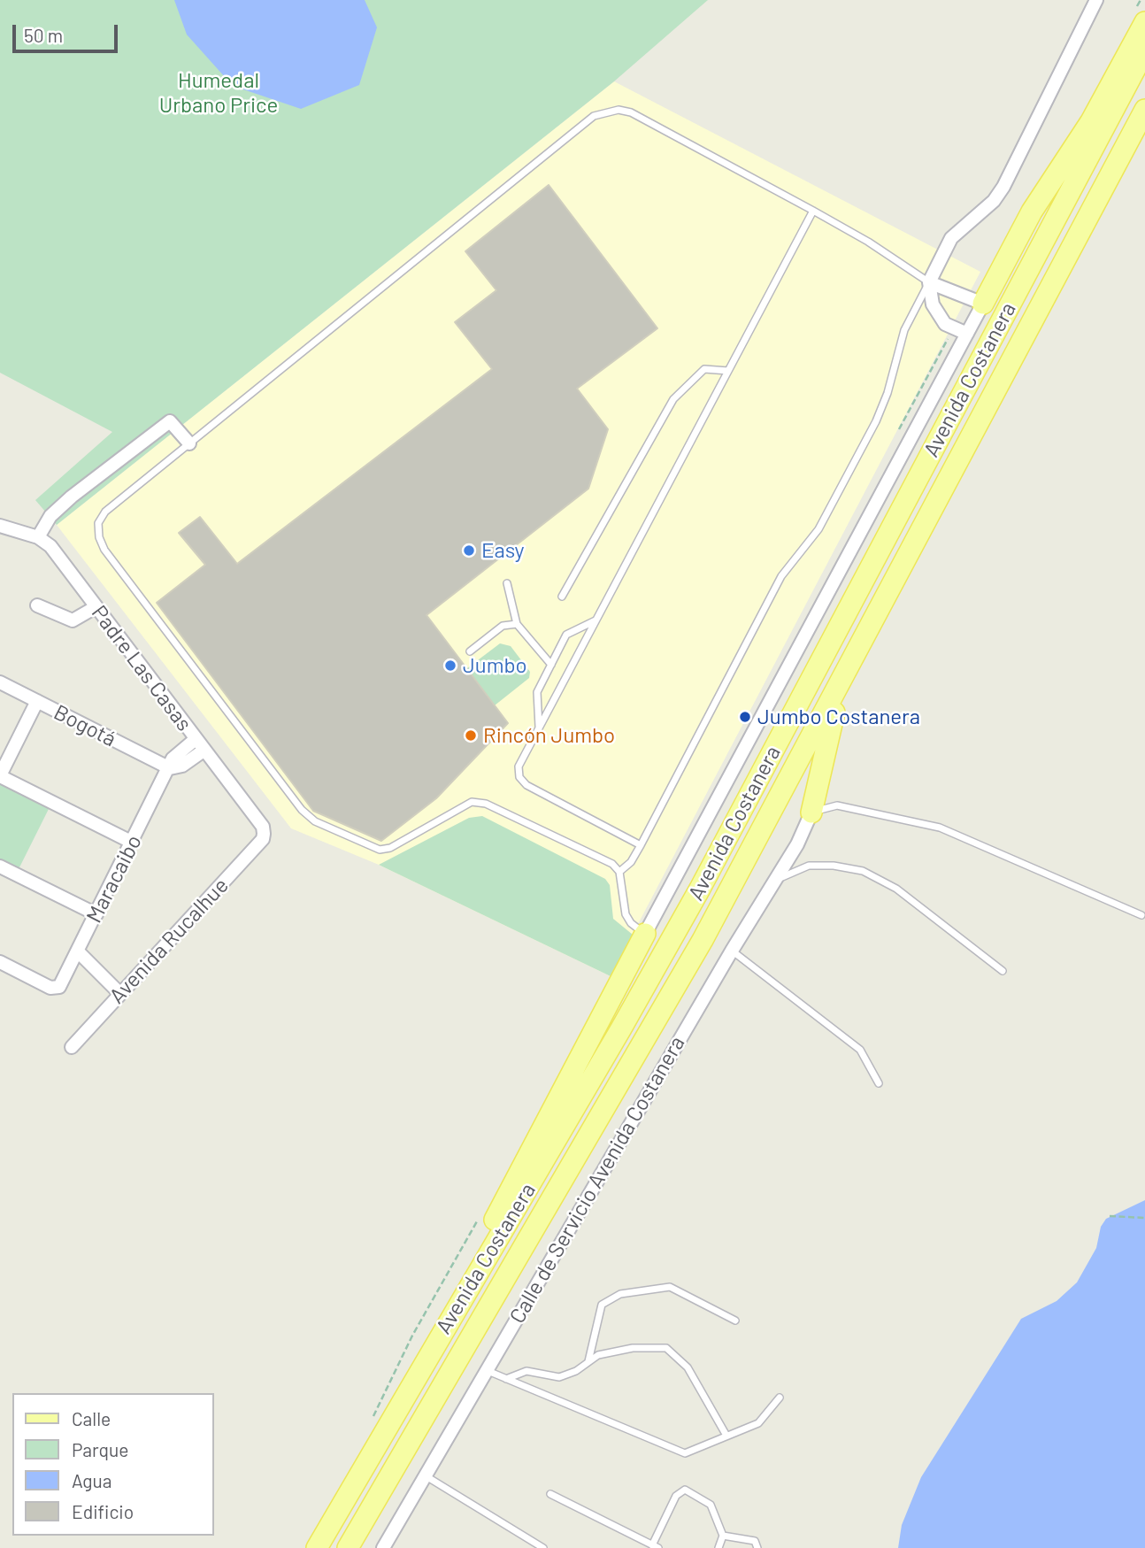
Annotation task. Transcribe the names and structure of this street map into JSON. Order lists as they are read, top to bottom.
{
  "streets": {
    "main road": ["Avenida Costanera"],
    "street": [
      "Padre Las Casas",
      "Bogotá",
      "Maracaibo",
      "Avenida Rucalhue",
      "Calle de Servicio Avenida Costanera"
    ]
  },
  "crossings": [
    ["Padre Las Casas", "Maracaibo"],
    ["Padre Las Casas", "Avenida Rucalhue"],
    ["Bogotá", "Maracaibo"]
  ],
  "parks": ["Humedal Urbano Price"],
  "places": [
    "Easy",
    "Jumbo",
    "Jumbo Costanera",
    "Rincón Jumbo"
  ],
  "legend": [
    "Calle",
    "Parque",
    "Agua",
    "Edificio"
  ],
  "scale_bar": "50 m"
}
